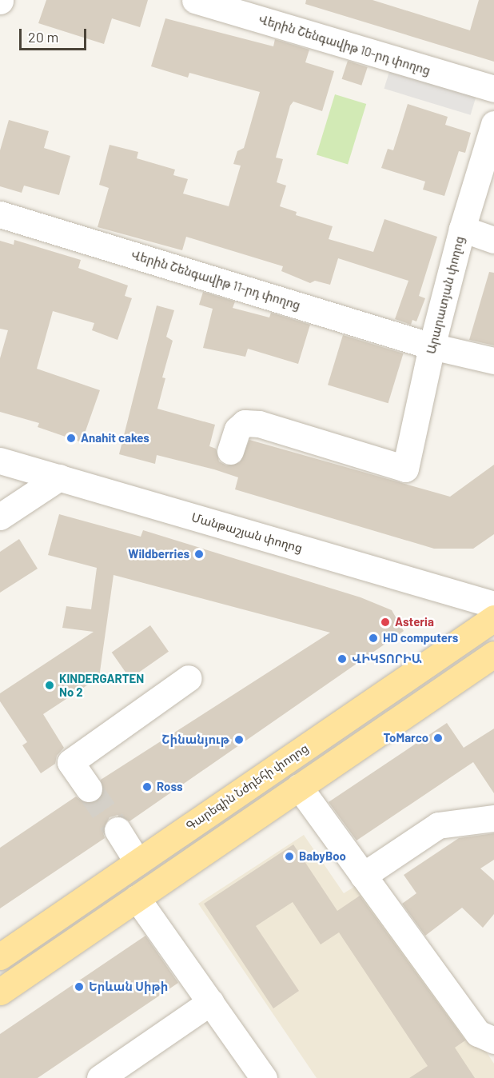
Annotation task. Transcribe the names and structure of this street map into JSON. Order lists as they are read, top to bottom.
{
  "streets": {
    "main road": ["Գարեգին Նժդեհի փողոց"],
    "street": [
      "Վերին Շենգավիթ 10-րդ փողոց",
      "Վերին Շենգավիթ 11-րդ փողոց",
      "Արարատյան փողոց",
      "Մանթաշյան փողոց"
    ]
  },
  "crossings": [
    ["Վերին Շենգավիթ 11-րդ փողոց", "Արարատյան փողոց"]
  ],
  "places": [
    "Anahit cakes",
    "Wildberries",
    "Asteria",
    "HD computers",
    "ՎԻԿՏՈՐԻԱ",
    "KINDERGARTEN No 2",
    "ToMarco",
    "Շինանյութ",
    "Ross",
    "BabyBoo",
    "Երևան Սիթի"
  ],
  "scale_bar": "20 m"
}
